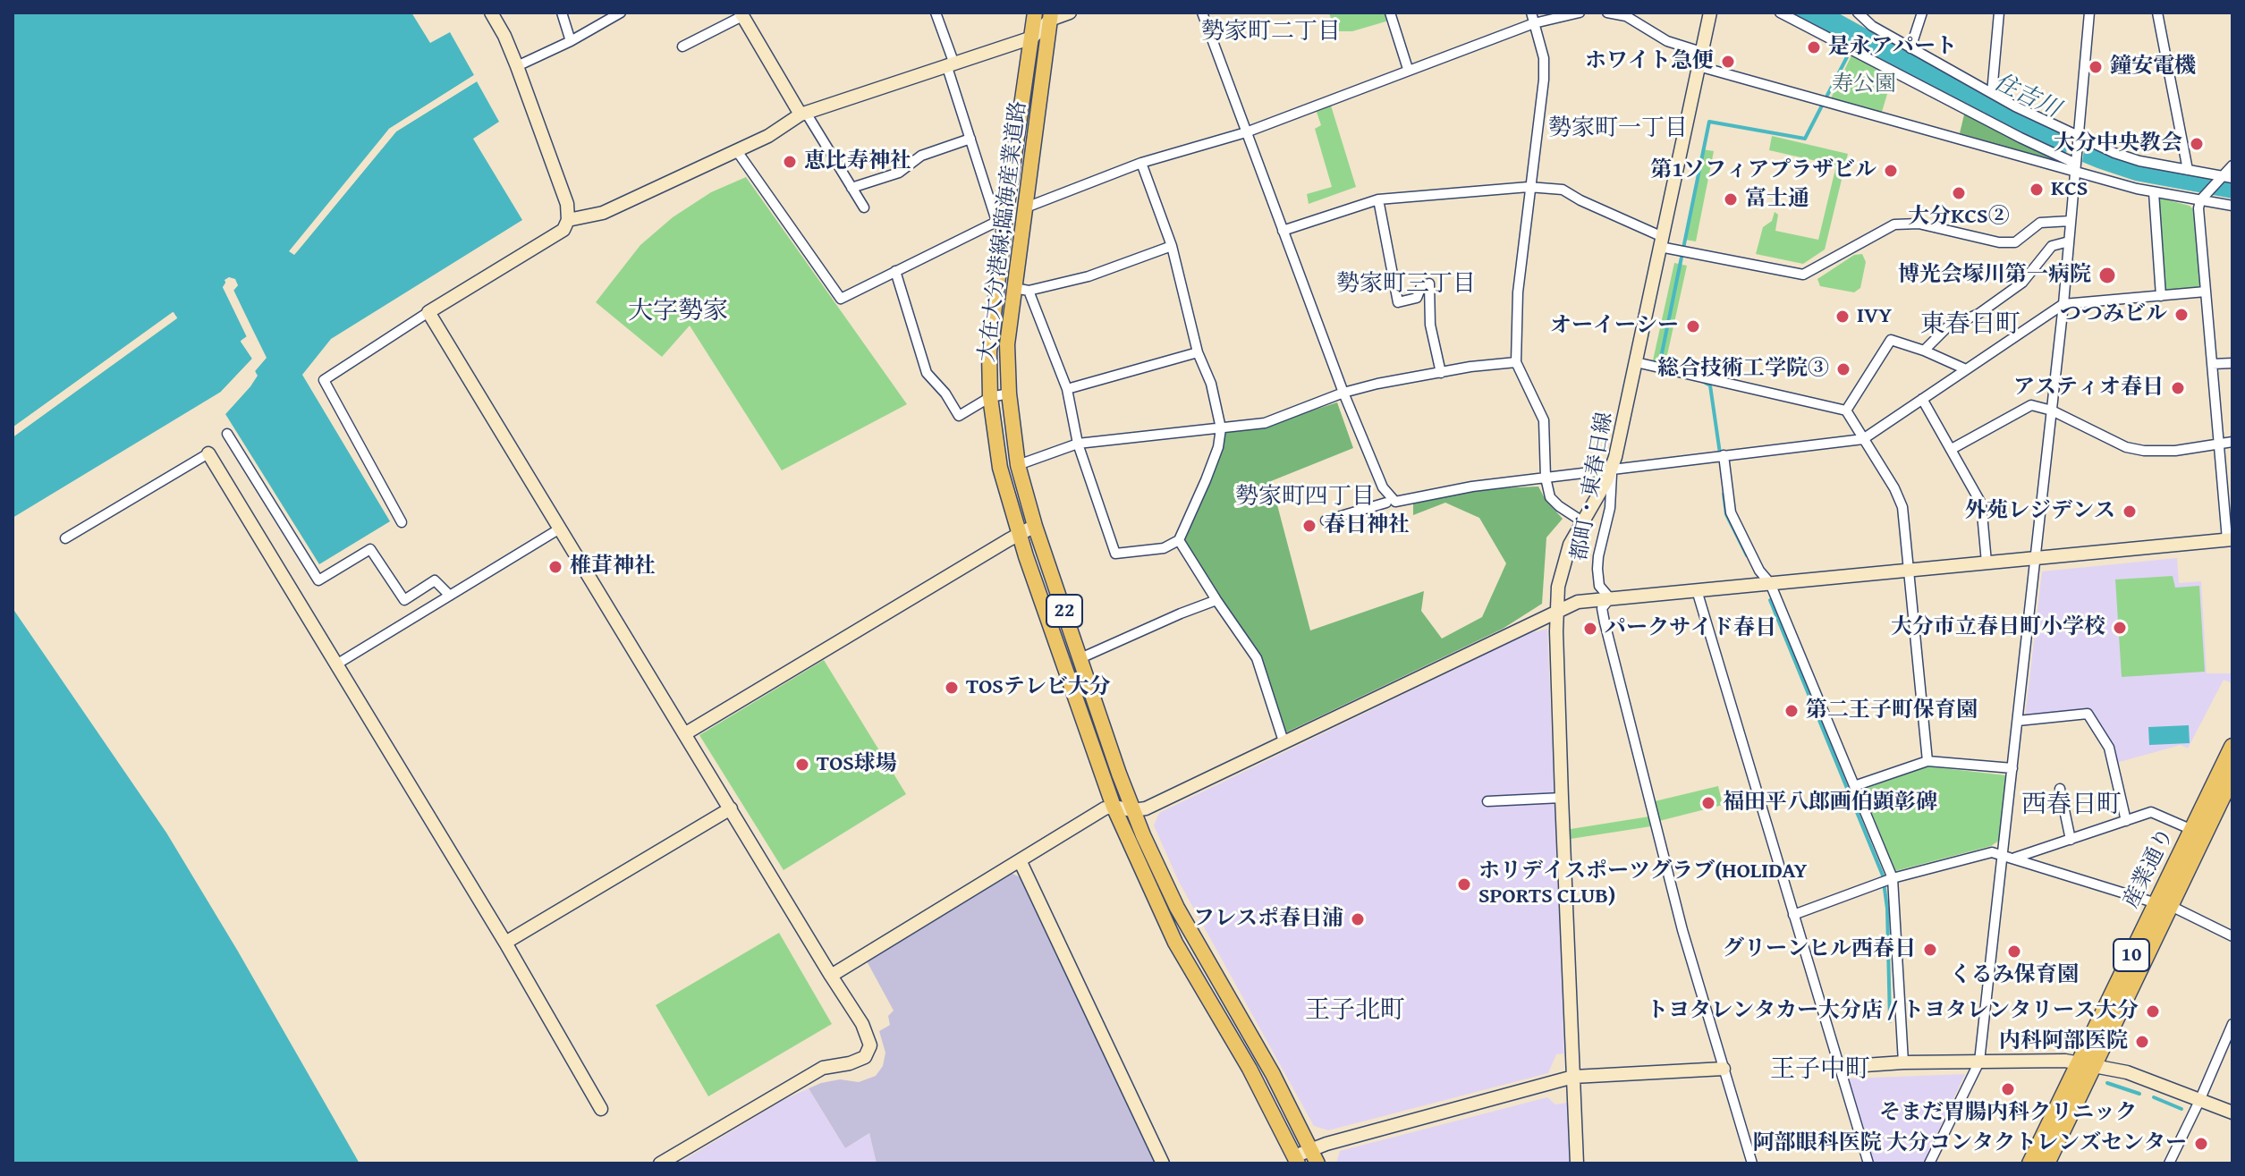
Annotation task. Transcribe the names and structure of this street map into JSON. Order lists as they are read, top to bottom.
{
  "streets": {
    "highway": ["産業通り", "10"],
    "main road": ["大在大分港線;臨海産業道路", "22"],
    "street": ["都町・東春日線"]
  },
  "districts": [
    "勢家町二丁目",
    "勢家町一丁目",
    "勢家町三丁目",
    "大字勢家",
    "東春日町",
    "勢家町四丁目",
    "西春日町",
    "王子北町",
    "王子中町"
  ],
  "water": ["住吉川"],
  "parks": ["寿公園"],
  "places": [
    "是永アパート",
    "ホワイト急便",
    "鐘安電機",
    "大分中央教会",
    "恵比寿神社",
    "第1ソフィアプラザビル",
    "KCS",
    "大分KCS②",
    "富士通",
    "博光会塚川第一病院",
    "つつみビル",
    "IVY",
    "オーイーシー",
    "総合技術工学院③",
    "アスティオ春日",
    "外苑レジデンス",
    "春日神社",
    "椎茸神社",
    "大分市立春日町小学校",
    "パークサイド春日",
    "TOSテレビ大分",
    "第二王子町保育園",
    "TOS球場",
    "福田平八郎画伯顕彰碑",
    "ホリデイスポーツグラブ(HOLIDAY SPORTS CLUB)",
    "フレスポ春日浦",
    "グリーンヒル西春日",
    "くるみ保育園",
    "トヨタレンタカー大分店 / トヨタレンタリース大分",
    "内科阿部医院",
    "そまだ胃腸内科クリニック",
    "阿部眼科医院 大分コンタクトレンズセンター"
  ]
}
